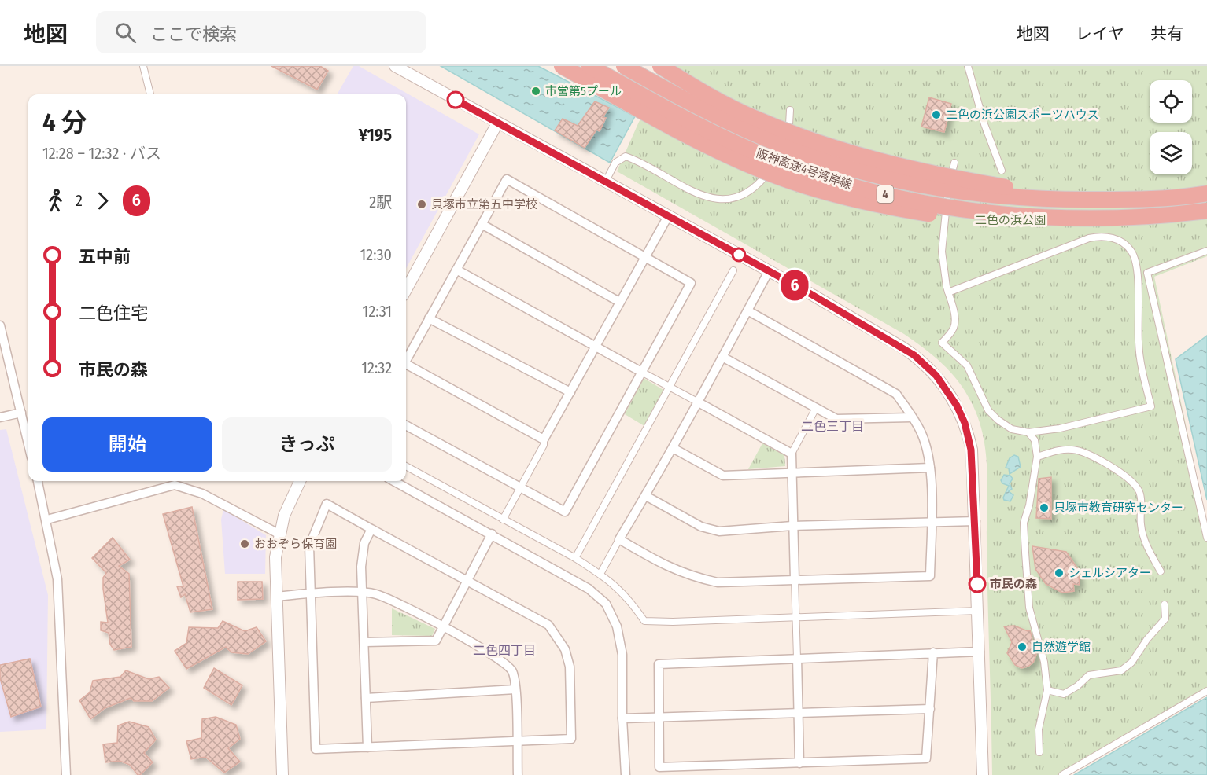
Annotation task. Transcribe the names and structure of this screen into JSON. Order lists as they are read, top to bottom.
{
  "streets": {
    "highway": ["阪神高速4号湾岸線", "4"]
  },
  "districts": ["二色三丁目", "二色四丁目"],
  "parks": ["二色の浜公園"],
  "places": [
    "市営第5プール",
    "二色の浜公園スポーツハウス",
    "貝塚市立第五中学校",
    "貝塚市教育研究センター",
    "おおぞら保育園",
    "シェルシアター",
    "市民の森",
    "自然遊学館"
  ],
  "lines": ["bus line 6"],
  "page": {
    "header": "地図",
    "search": "ここで検索",
    "nav": ["地図", "レイヤ", "共有"],
    "on_map": "6",
    "heading": ["4 分", "12:28 – 12:32 · バス", "¥195"],
    "legs": ["2", "6", "2駅"],
    "list": [
      {
        "name": "五中前",
        "value": "12:30"
      },
      {
        "name": "二色住宅",
        "value": "12:31"
      },
      {
        "name": "市民の森",
        "value": "12:32"
      }
    ],
    "buttons": ["開始", "きっぷ"]
  }
}
